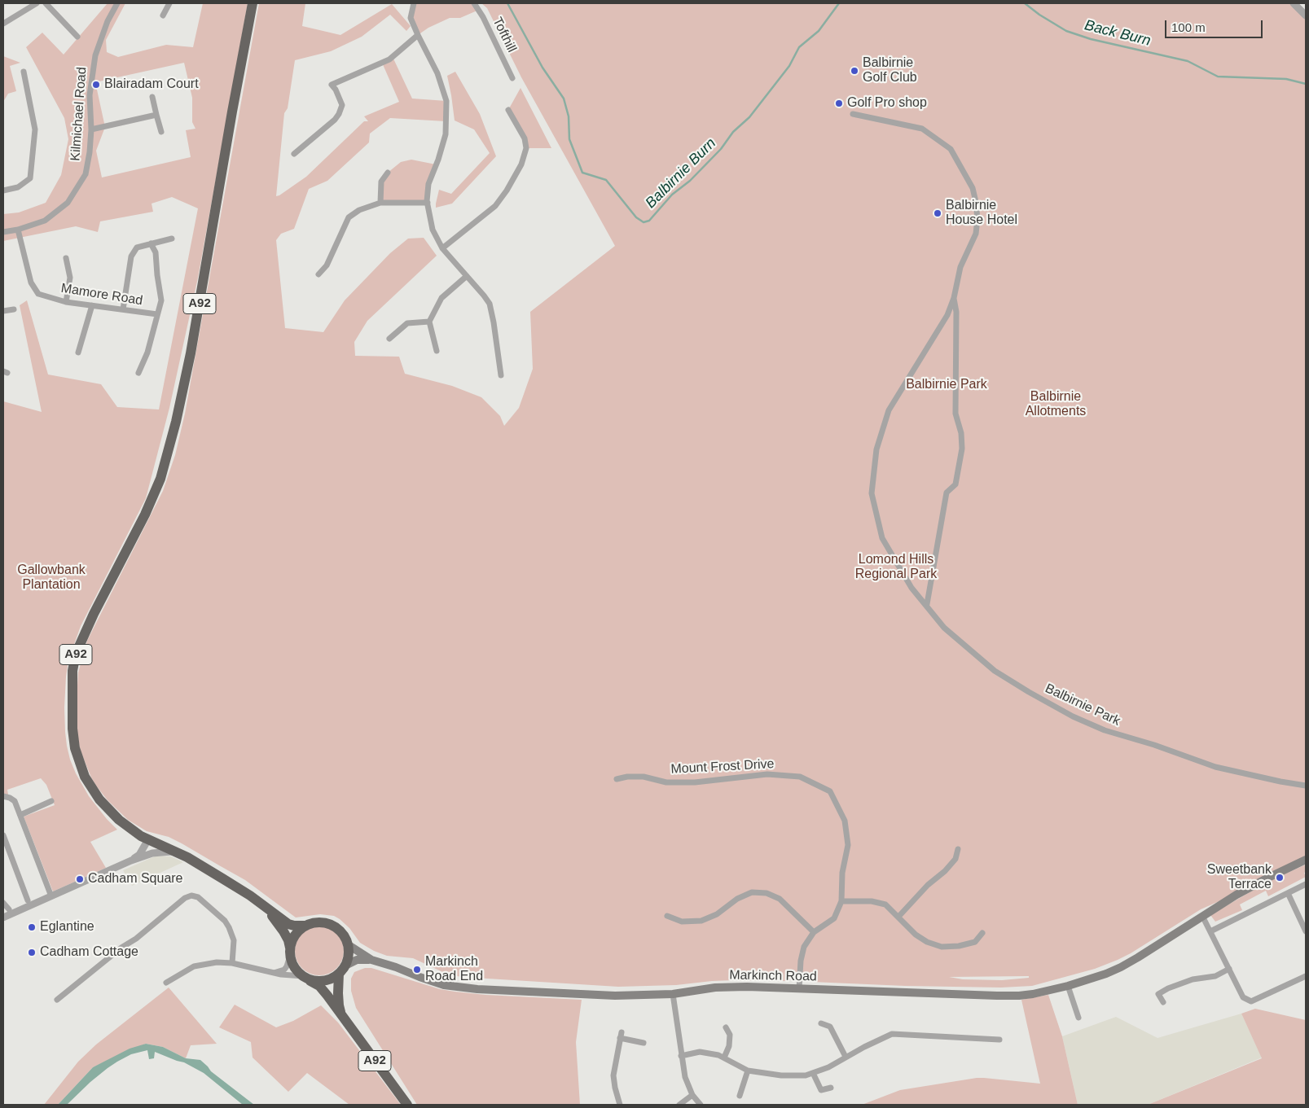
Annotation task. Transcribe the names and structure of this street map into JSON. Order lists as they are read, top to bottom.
{
  "streets": {
    "highway": ["A92"],
    "main road": ["Markinch Road"],
    "street": [
      "Tofthill",
      "Kilmichael Road",
      "Mamore Road",
      "Balbirnie Park",
      "Mount Frost Drive"
    ]
  },
  "crossings": [
    ["Kilmichael Road", "Mamore Road"],
    ["A92", "Markinch Road"],
    ["Mount Frost Drive", "Markinch Road"]
  ],
  "water": ["Back Burn", "Balbirnie Burn"],
  "parks": [
    "Balbirnie Park",
    "Balbirnie Allotments",
    "Lomond Hills Regional Park",
    "Gallowbank Plantation"
  ],
  "places": [
    "Balbirnie Golf Club",
    "Blairadam Court",
    "Golf Pro shop",
    "Balbirnie House Hotel",
    "Sweetbank Terrace",
    "Cadham Square",
    "Eglantine",
    "Cadham Cottage",
    "Markinch Road End"
  ],
  "scale_bar": "100 m"
}
